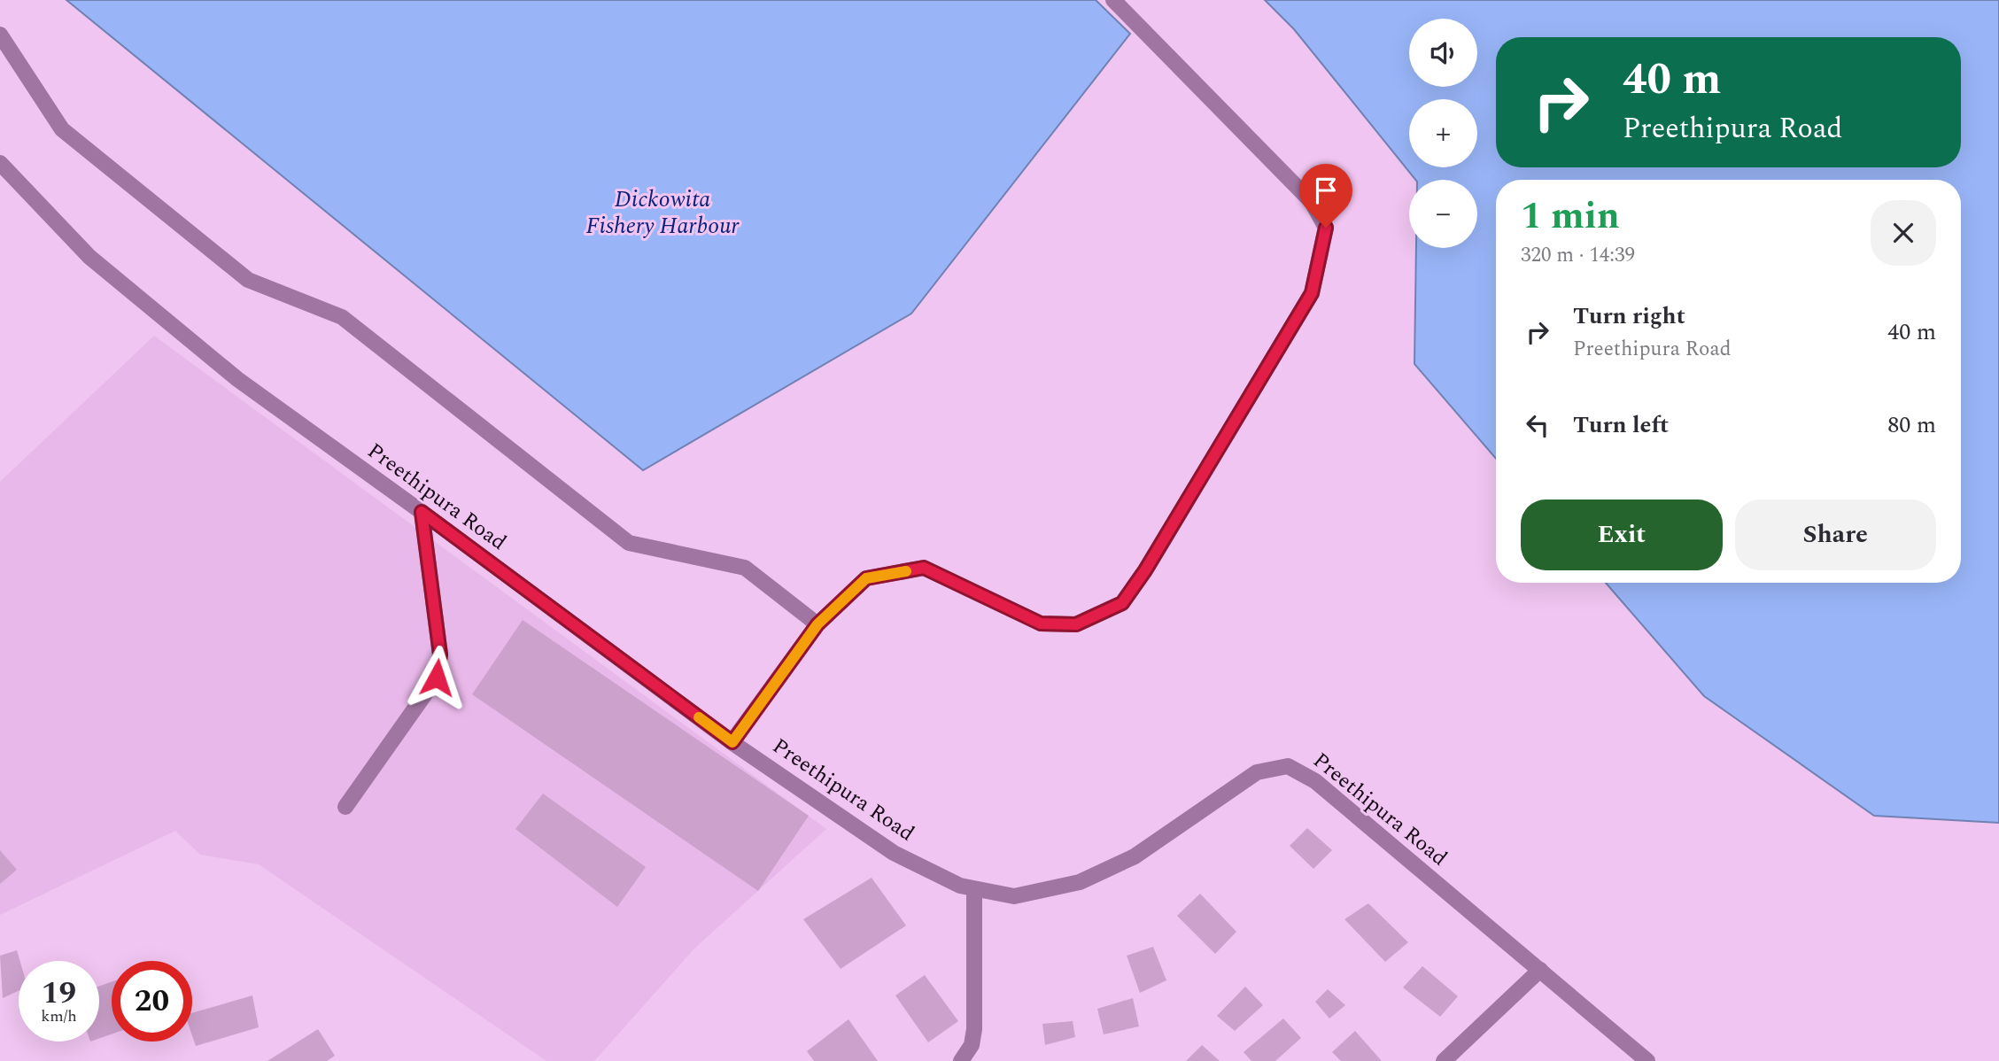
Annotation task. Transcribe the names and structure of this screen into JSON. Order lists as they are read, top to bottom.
{
  "streets": {
    "street": ["Preethipura Road"]
  },
  "water": ["Dickowita Fishery Harbour"],
  "page": {
    "map_buttons": ["+", "−"],
    "turn": ["40 m", "Preethipura Road"],
    "heading": ["1 min", "320 m · 14:39"],
    "list": [
      {
        "name": "Turn right",
        "note": "Preethipura Road",
        "value": "40 m"
      },
      {
        "name": "Turn left",
        "value": "80 m"
      }
    ],
    "buttons": ["Exit", "Share"],
    "speed": "19 km/h",
    "limit": "20"
  }
}
